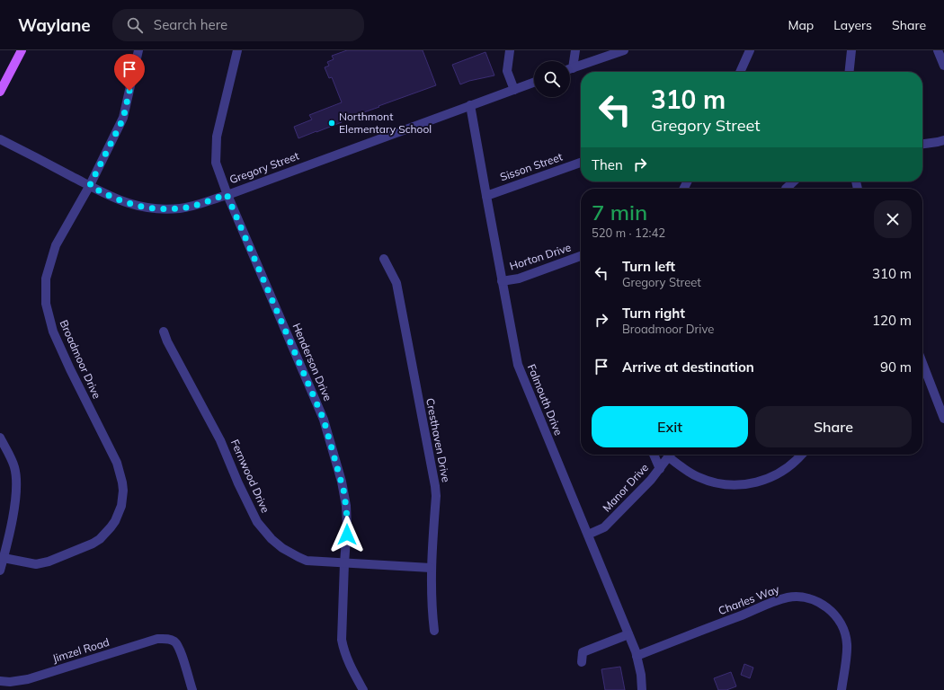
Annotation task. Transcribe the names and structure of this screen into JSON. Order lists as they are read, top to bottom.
{
  "streets": {
    "street": [
      "Sisson Street",
      "Gregory Street",
      "Horton Drive",
      "Broadmoor Drive",
      "Henderson Drive",
      "Falmouth Drive",
      "Cresthaven Drive",
      "Fernwood Drive",
      "Manor Drive",
      "Charles Way",
      "Jimzel Road"
    ]
  },
  "crossings": [
    ["Sisson Street", "Falmouth Drive"],
    ["Gregory Street", "Broadmoor Drive"],
    ["Gregory Street", "Henderson Drive"],
    ["Gregory Street", "Falmouth Drive"],
    ["Horton Drive", "Falmouth Drive"],
    ["Henderson Drive", "Fernwood Drive"],
    ["Falmouth Drive", "Manor Drive"],
    ["Falmouth Drive", "Charles Way"],
    ["Cresthaven Drive", "Fernwood Drive"]
  ],
  "places": ["Northmont Elementary School"],
  "page": {
    "header": "Waylane",
    "search": "Search here",
    "nav": ["Map", "Layers", "Share"],
    "turn": ["310 m", "Gregory Street"],
    "then": "Then",
    "heading": ["7 min", "520 m · 12:42"],
    "list": [
      {
        "name": "Turn left",
        "note": "Gregory Street",
        "value": "310 m"
      },
      {
        "name": "Turn right",
        "note": "Broadmoor Drive",
        "value": "120 m"
      },
      {
        "name": "Arrive at destination",
        "value": "90 m"
      }
    ],
    "buttons": ["Exit", "Share"]
  }
}
